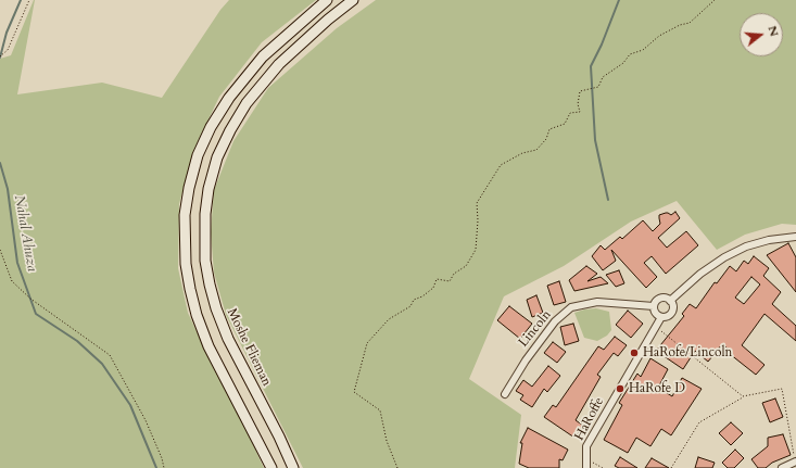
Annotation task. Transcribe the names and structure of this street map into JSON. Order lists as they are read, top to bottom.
{
  "streets": {
    "main road": ["Moshe Flieman"],
    "street": ["Lincoln", "HaRoffe"]
  },
  "crossings": [
    ["Lincoln", "HaRoffe"]
  ],
  "water": ["Nahal Ahuza"],
  "places": ["HaRofe/Lincoln", "HaRofe D"],
  "north": "right"
}
